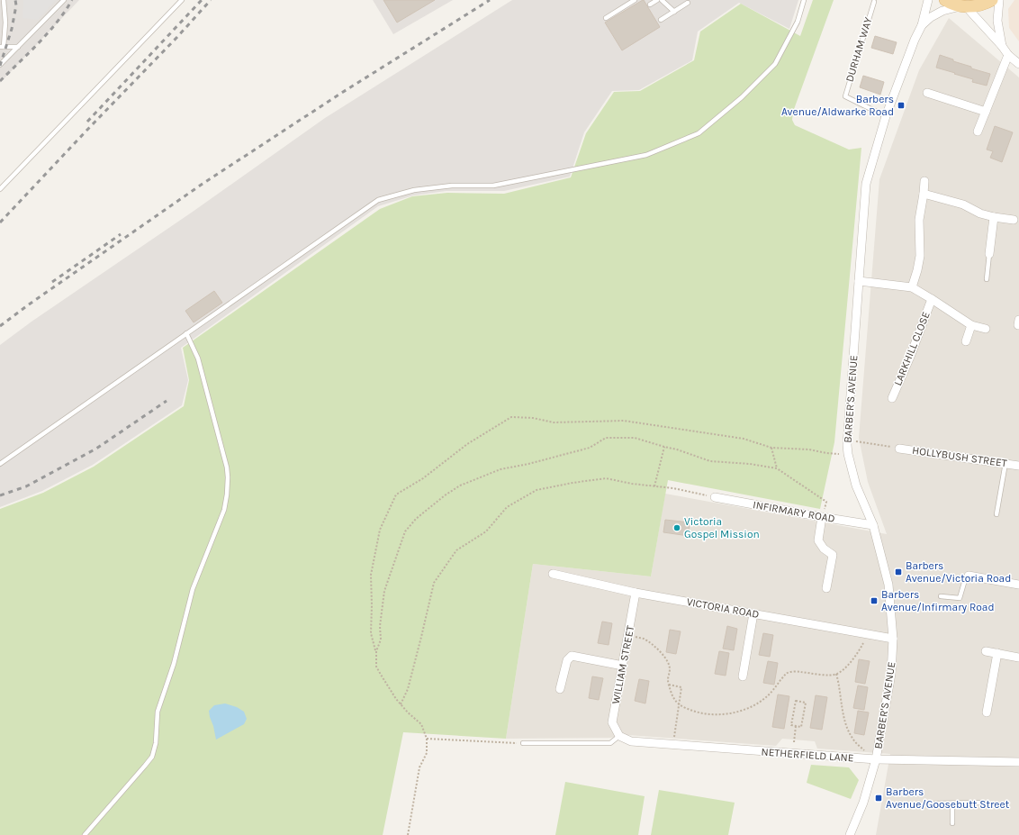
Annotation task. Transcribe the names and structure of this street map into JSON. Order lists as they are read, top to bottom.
{
  "streets": {
    "street": [
      "LARKHILL CLOSE",
      "BARBER'S AVENUE",
      "HOLLYBUSH STREET",
      "INFIRMARY ROAD",
      "VICTORIA ROAD",
      "WILLIAM STREET",
      "NETHERFIELD LANE"
    ],
    "lane": ["DURHAM WAY"]
  },
  "crossings": [
    ["DURHAM WAY", "BARBER'S AVENUE"],
    ["BARBER'S AVENUE", "INFIRMARY ROAD"],
    ["BARBER'S AVENUE", "VICTORIA ROAD"],
    ["BARBER'S AVENUE", "NETHERFIELD LANE"],
    ["VICTORIA ROAD", "WILLIAM STREET"],
    ["WILLIAM STREET", "NETHERFIELD LANE"]
  ],
  "places": {
    "transit": [
      "Barbers Avenue/Aldwarke Road",
      "Barbers Avenue/Victoria Road",
      "Barbers Avenue/Infirmary Road",
      "Barbers Avenue/Goosebutt Street"
    ],
    "other": ["Victoria Gospel Mission"]
  }
}
